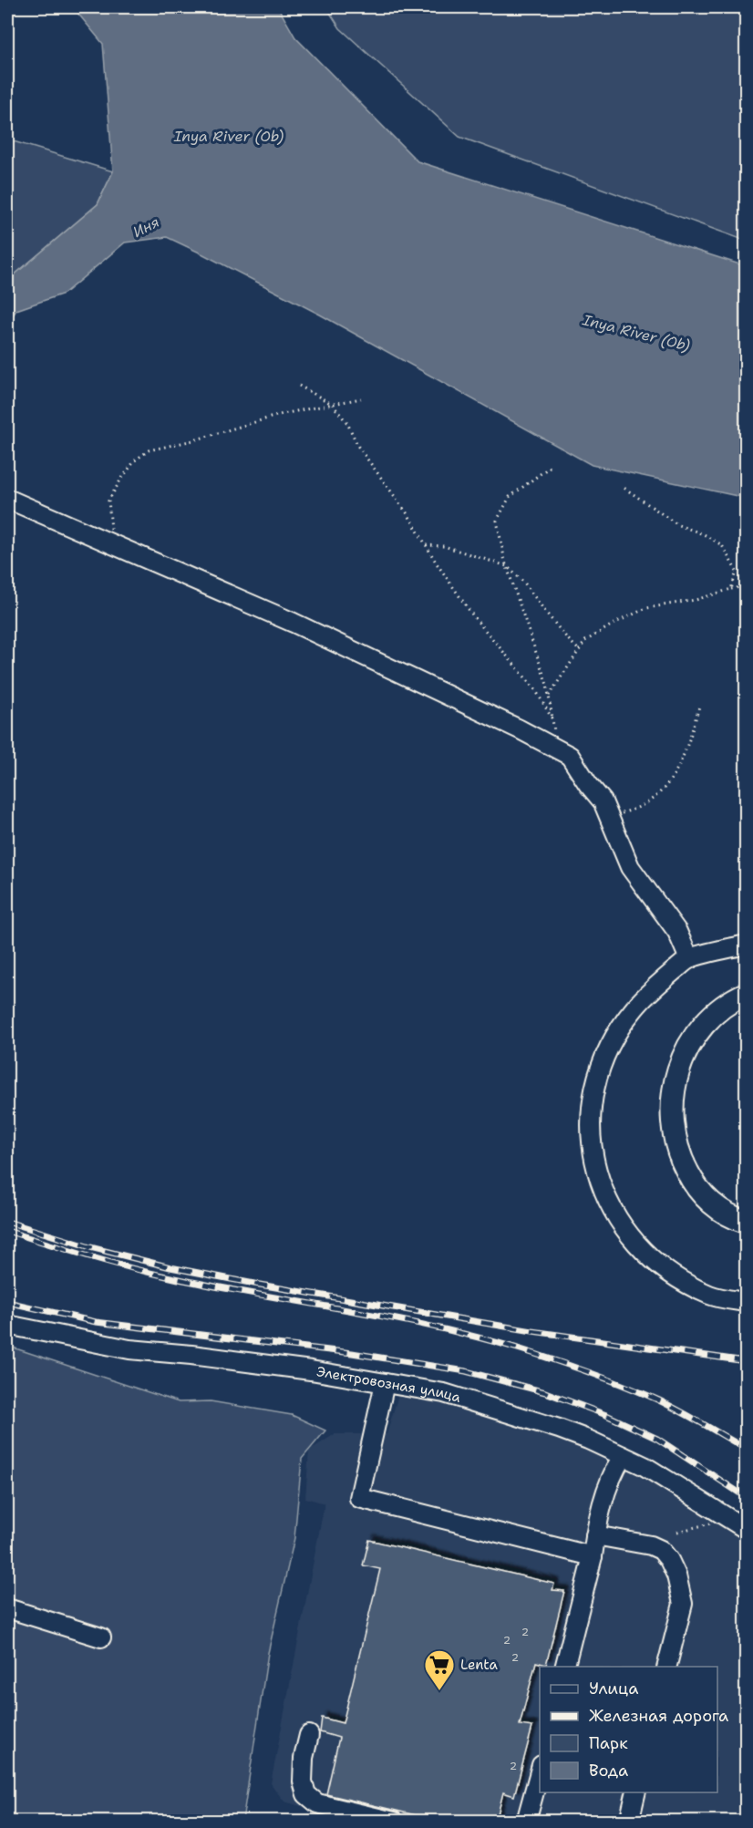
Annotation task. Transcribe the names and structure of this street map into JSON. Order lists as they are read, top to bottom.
{
  "streets": {
    "street": ["Электровозная улица"]
  },
  "water": ["Inya River (Ob)", "Иня"],
  "places": {
    "supermarket": ["Lenta"]
  },
  "house_numbers": [
    "2",
    "2",
    "2",
    "2"
  ],
  "legend": [
    "Улица",
    "Железная дорога",
    "Парк",
    "Вода"
  ]
}
